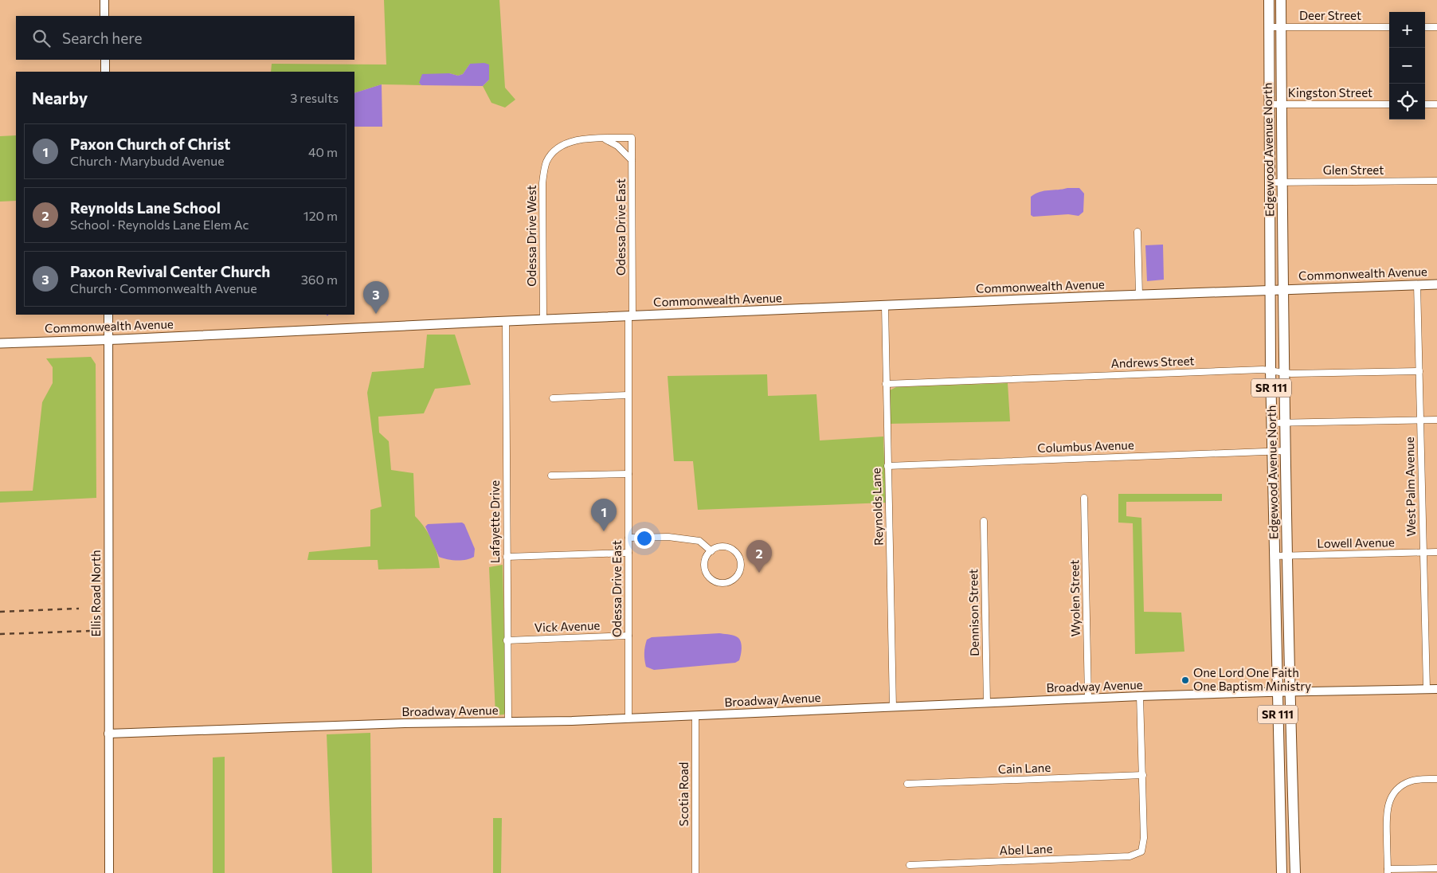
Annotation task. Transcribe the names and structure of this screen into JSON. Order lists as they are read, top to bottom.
{
  "streets": {
    "main road": ["Edgewood Avenue North", "Commonwealth Avenue", "SR 111"],
    "street": [
      "Deer Street",
      "Kingston Street",
      "Glen Street",
      "Odessa Drive East",
      "Odessa Drive West",
      "Andrews Street",
      "Columbus Avenue",
      "West Palm Avenue",
      "Reynolds Lane",
      "Lafayette Drive",
      "Lowell Avenue",
      "Ellis Road North",
      "Wyolen Street",
      "Dennison Street",
      "Vick Avenue",
      "Broadway Avenue",
      "Cain Lane",
      "Scotia Road",
      "Abel Lane"
    ]
  },
  "crossings": [
    ["Deer Street", "Edgewood Avenue North"],
    ["Kingston Street", "Edgewood Avenue North"],
    ["Edgewood Avenue North", "Glen Street"],
    ["Edgewood Avenue North", "Commonwealth Avenue"],
    ["Edgewood Avenue North", "Andrews Street"],
    ["Edgewood Avenue North", "Columbus Avenue"],
    ["Edgewood Avenue North", "Lowell Avenue"],
    ["Edgewood Avenue North", "Broadway Avenue"],
    ["Odessa Drive East", "Odessa Drive West"],
    ["Odessa Drive East", "Commonwealth Avenue"],
    ["Odessa Drive East", "Vick Avenue"],
    ["Odessa Drive East", "Broadway Avenue"],
    ["Odessa Drive West", "Commonwealth Avenue"],
    ["Commonwealth Avenue", "West Palm Avenue"],
    ["Commonwealth Avenue", "Reynolds Lane"],
    ["Commonwealth Avenue", "Lafayette Drive"],
    ["Commonwealth Avenue", "Ellis Road North"],
    ["Andrews Street", "West Palm Avenue"],
    ["Andrews Street", "Reynolds Lane"],
    ["Columbus Avenue", "Reynolds Lane"],
    ["West Palm Avenue", "Lowell Avenue"],
    ["West Palm Avenue", "Broadway Avenue"],
    ["Reynolds Lane", "Broadway Avenue"],
    ["Lafayette Drive", "Vick Avenue"],
    ["Lafayette Drive", "Broadway Avenue"],
    ["Ellis Road North", "Broadway Avenue"],
    ["Wyolen Street", "Broadway Avenue"],
    ["Dennison Street", "Broadway Avenue"],
    ["Broadway Avenue", "Scotia Road"],
    ["Cain Lane", "Abel Lane"]
  ],
  "places": ["One Lord One Faith One Baptism Ministry"],
  "page": {
    "map_buttons": ["+", "−"],
    "search": "Search here",
    "heading": ["Nearby", "3 results"],
    "list": [
      {
        "mark": "1",
        "name": "Paxon Church of Christ",
        "note": "Church · Marybudd Avenue",
        "value": "40 m"
      },
      {
        "mark": "2",
        "name": "Reynolds Lane School",
        "note": "School · Reynolds Lane Elem Ac",
        "value": "120 m"
      },
      {
        "mark": "3",
        "name": "Paxon Revival Center Church",
        "note": "Church · Commonwealth Avenue",
        "value": "360 m"
      }
    ],
    "pins": ["3", "1", "2"]
  }
}
